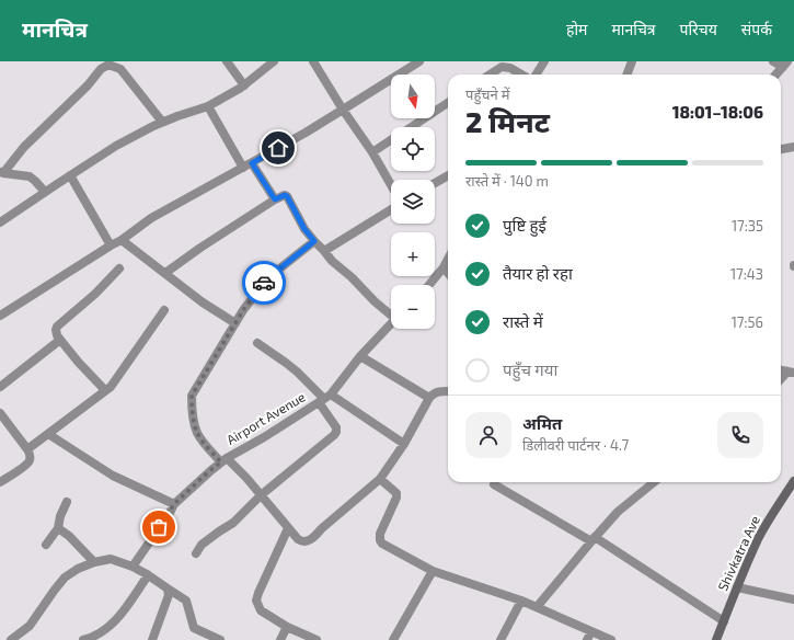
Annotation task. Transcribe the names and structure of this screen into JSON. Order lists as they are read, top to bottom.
{
  "streets": {
    "street": ["Airport Avenue", "Shivkatra Ave"]
  },
  "north": "bottom",
  "page": {
    "header": "मानचित्र",
    "nav": [
      "होम",
      "मानचित्र",
      "परिचय",
      "संपर्क"
    ],
    "map_buttons": ["+", "−"],
    "heading": ["2 मिनट", "पहुँचने में", "18:01–18:06"],
    "panel": ["अमित", "डिलीवरी पार्टनर · 4.7"],
    "bar": "रास्ते में · 140 m",
    "list": [
      ["पुष्टि हुई", "17:35"],
      ["तैयार हो रहा", "17:43"],
      ["रास्ते में", "17:56"],
      "पहुँच गया"
    ]
  }
}
